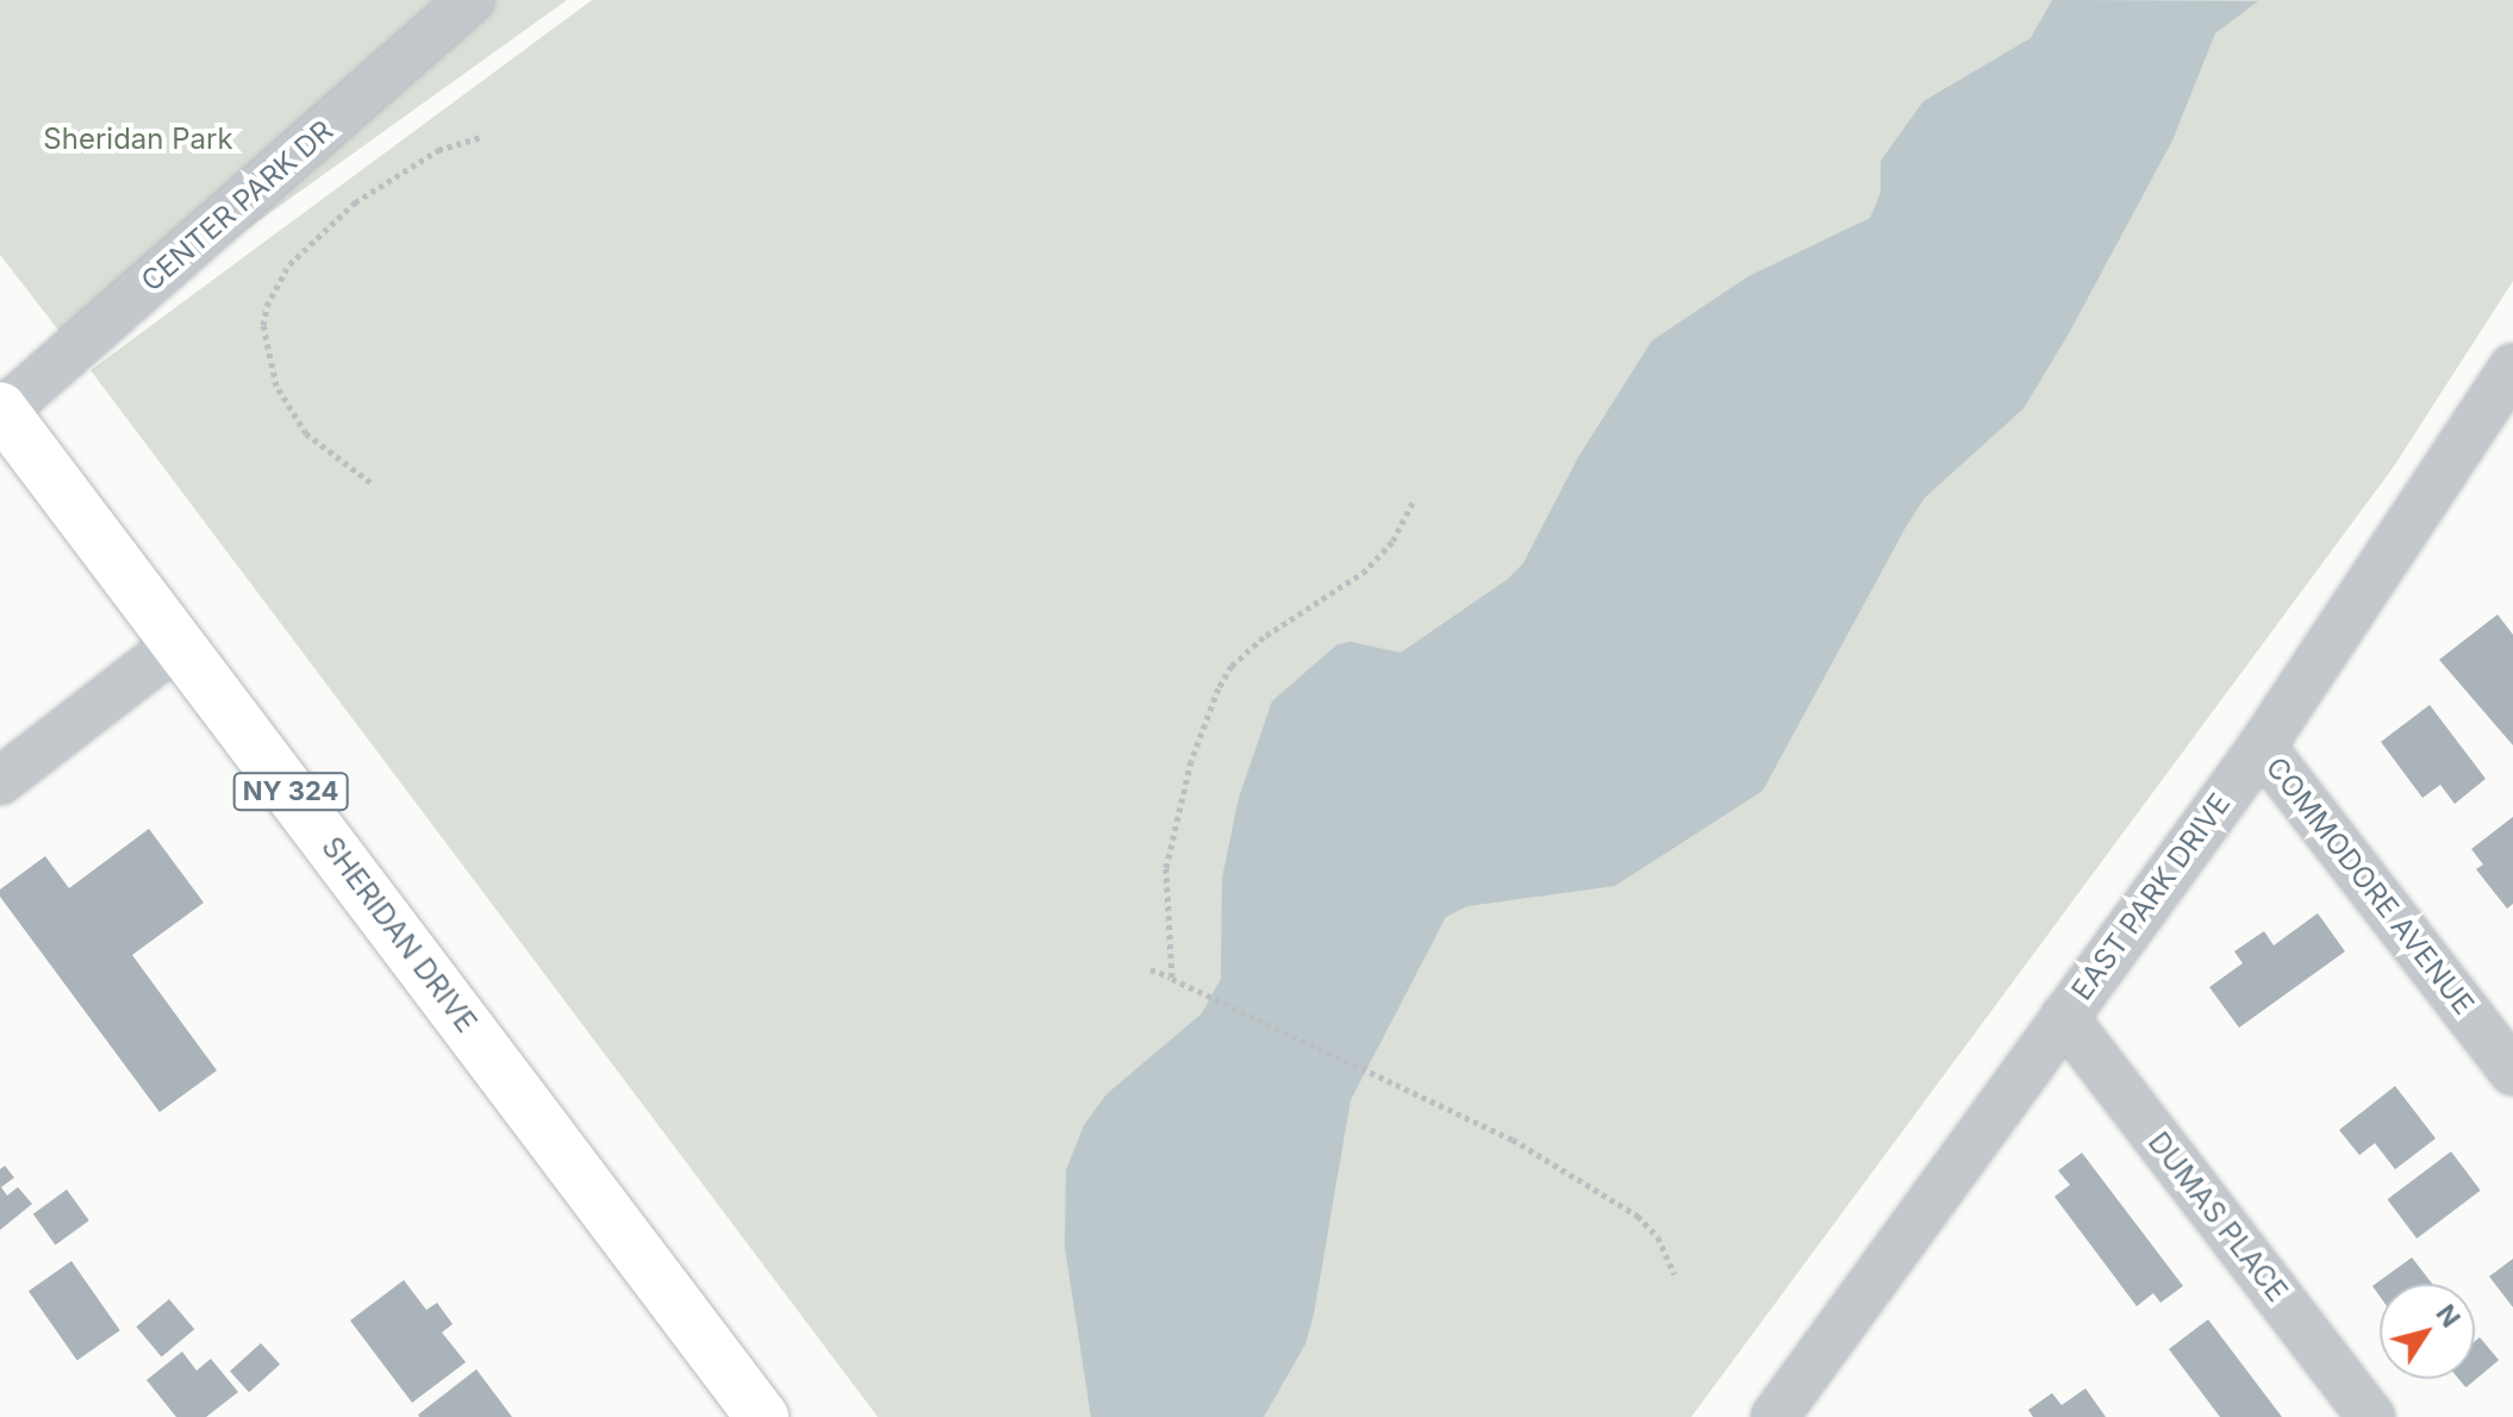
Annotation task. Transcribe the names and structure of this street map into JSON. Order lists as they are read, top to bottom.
{
  "streets": {
    "main road": ["NY 324", "SHERIDAN DRIVE"],
    "street": [
      "CENTER PARK DR",
      "COMMODORE AVENUE",
      "EAST PARK DRIVE",
      "DUMAS PLACE"
    ]
  },
  "crossings": [
    ["CENTER PARK DR", "SHERIDAN DRIVE"],
    ["COMMODORE AVENUE", "EAST PARK DRIVE"],
    ["EAST PARK DRIVE", "DUMAS PLACE"]
  ],
  "parks": ["Sheridan Park"],
  "north": "top right"
}
